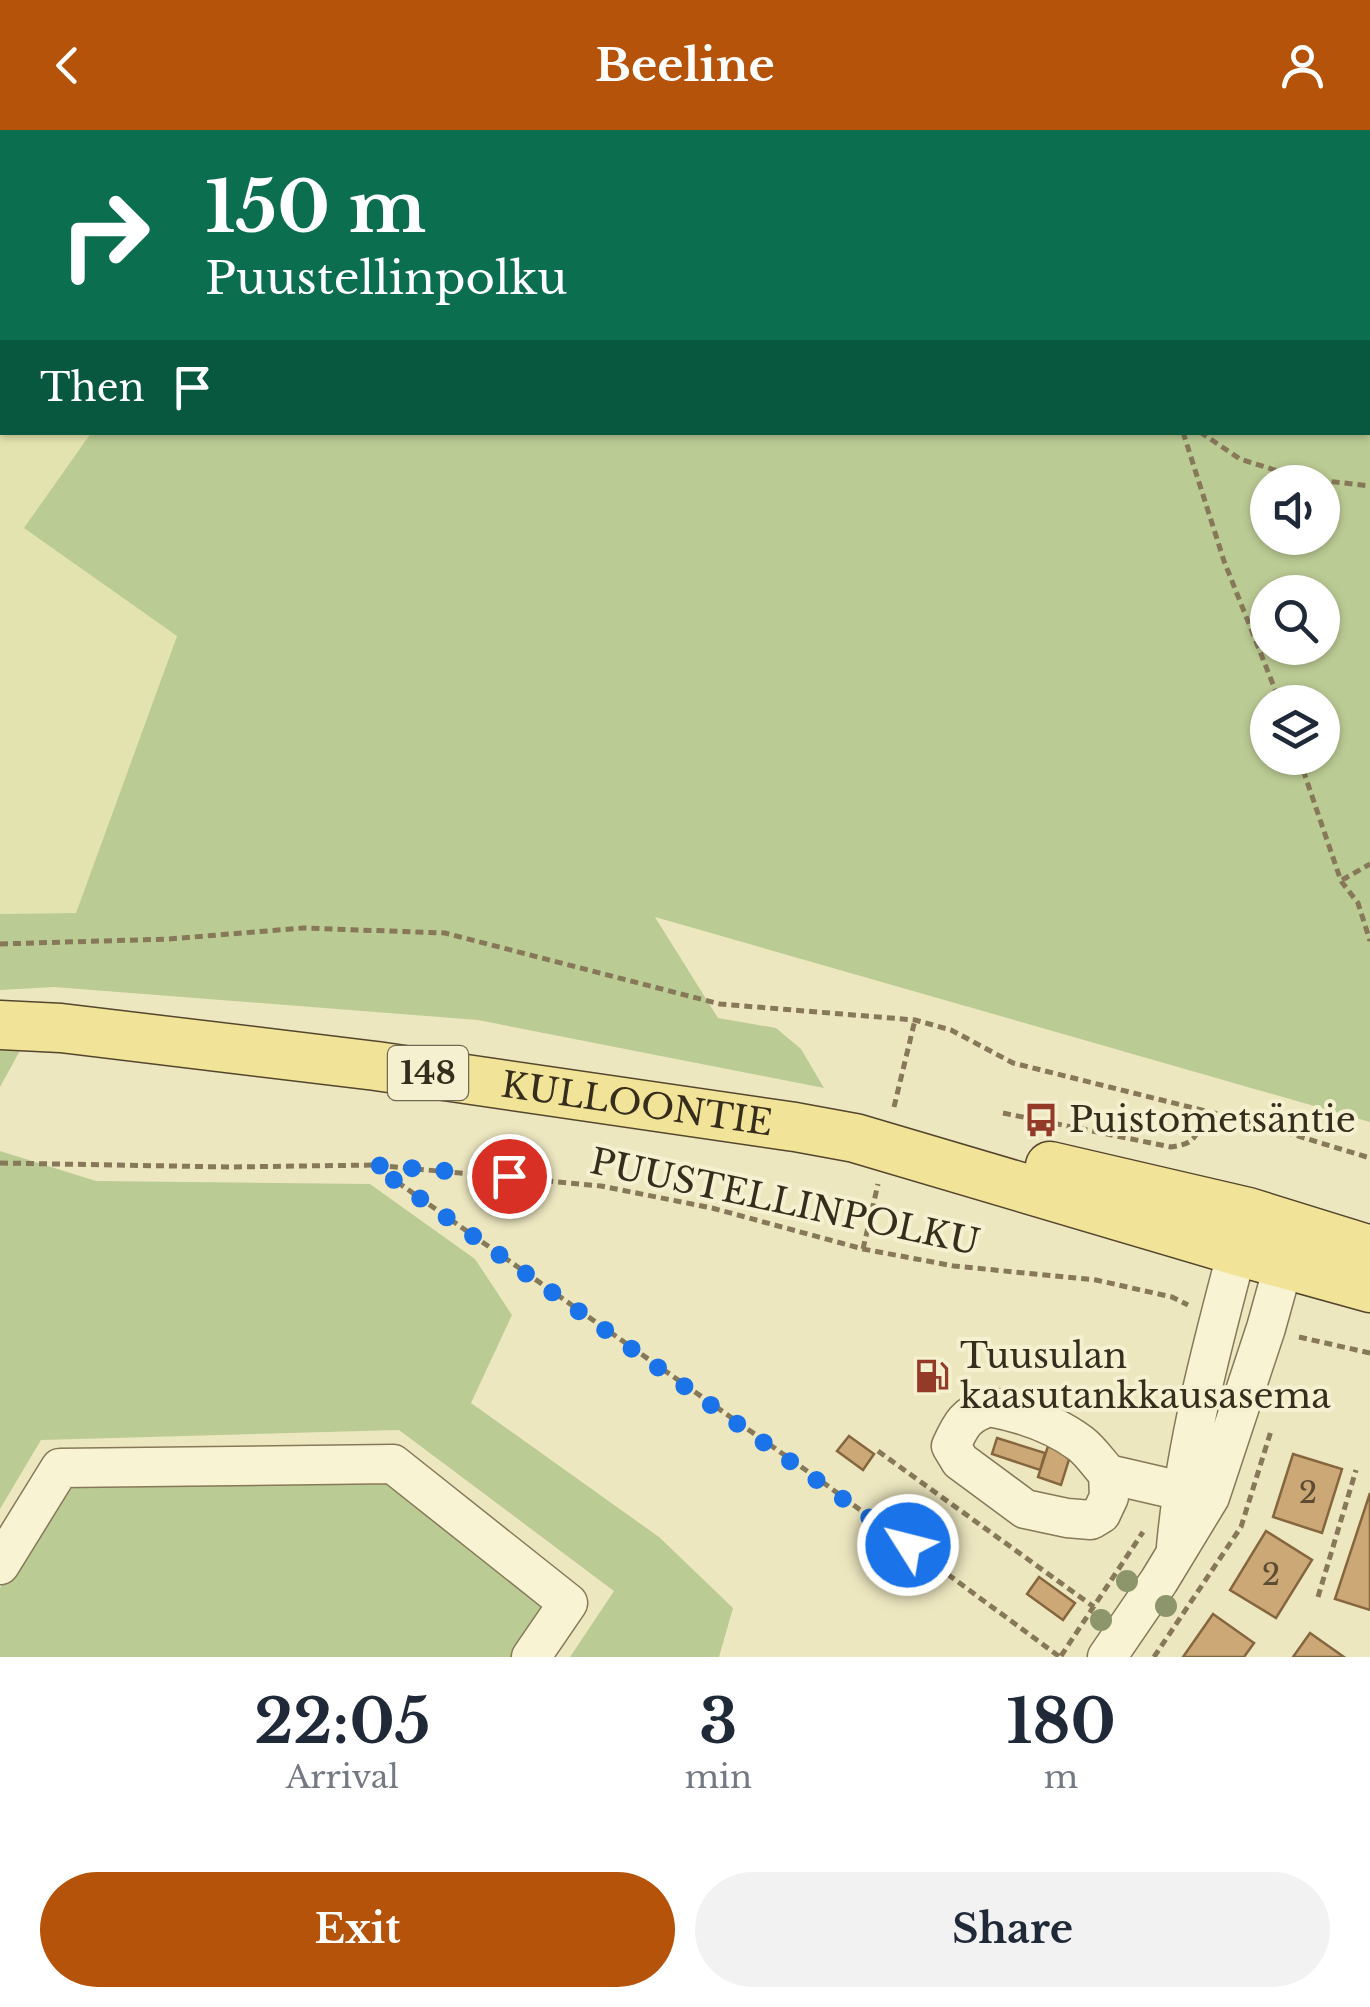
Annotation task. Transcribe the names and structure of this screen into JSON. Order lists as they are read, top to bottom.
{
  "streets": {
    "main road": ["148", "KULLOONTIE"],
    "path": ["PUUSTELLINPOLKU"]
  },
  "places": {
    "bus stop": ["Puistometsäntie"],
    "fuel station": ["Tuusulan kaasutankkausasema"]
  },
  "house_numbers": ["2", "2"],
  "page": {
    "header": "Beeline",
    "turn": ["150 m", "Puustellinpolku"],
    "then": "Then",
    "eta": [
      "22:05",
      "Arrival",
      "3",
      "min",
      "180",
      "m"
    ],
    "buttons": ["Exit", "Share"]
  }
}
